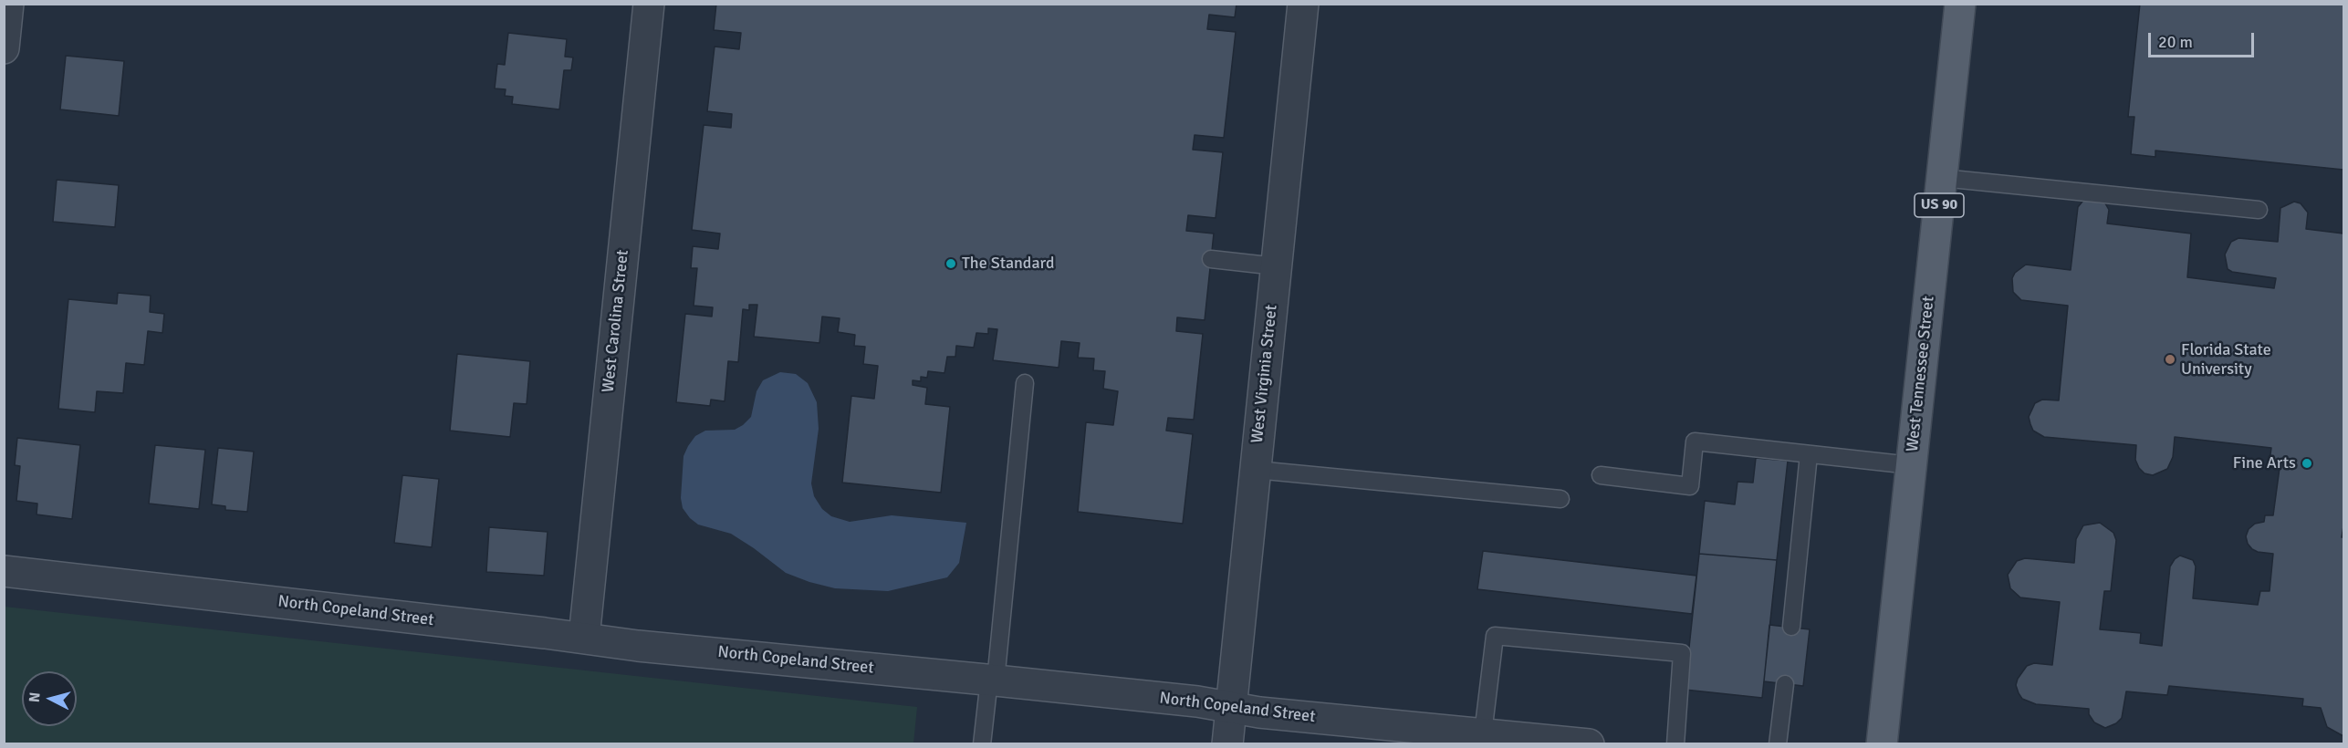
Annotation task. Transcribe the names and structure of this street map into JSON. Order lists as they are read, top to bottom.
{
  "streets": {
    "main road": ["US 90", "West Tennessee Street"],
    "street": ["West Carolina Street", "West Virginia Street", "North Copeland Street"]
  },
  "crossings": [
    ["West Carolina Street", "North Copeland Street"],
    ["West Virginia Street", "North Copeland Street"]
  ],
  "places": ["The Standard", "Florida State University", "Fine Arts"],
  "scale_bar": "20 m",
  "north": "left"
}
